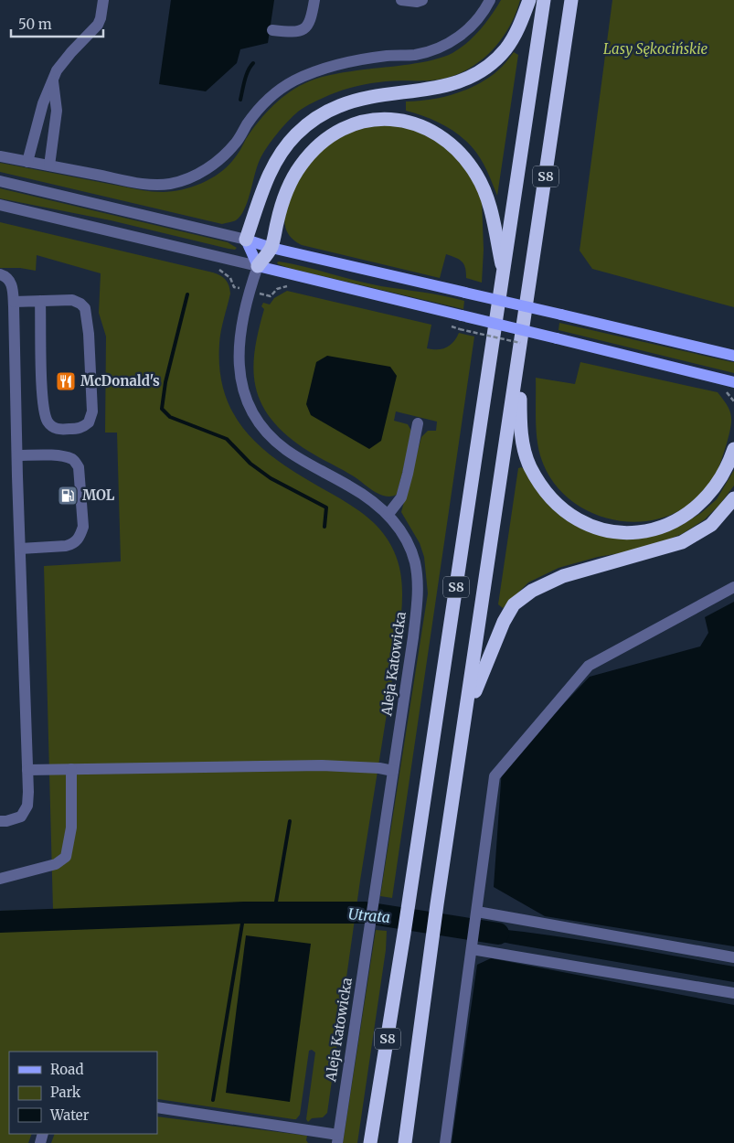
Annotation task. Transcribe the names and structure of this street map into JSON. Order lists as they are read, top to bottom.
{
  "streets": {
    "highway": ["S8"],
    "street": ["Aleja Katowicka"]
  },
  "water": ["Utrata"],
  "parks": ["Lasy Sękocińskie"],
  "places": {
    "restaurant": ["McDonald's"],
    "fuel station": ["MOL"]
  },
  "legend": ["Road", "Park", "Water"],
  "scale_bar": "50 m"
}
